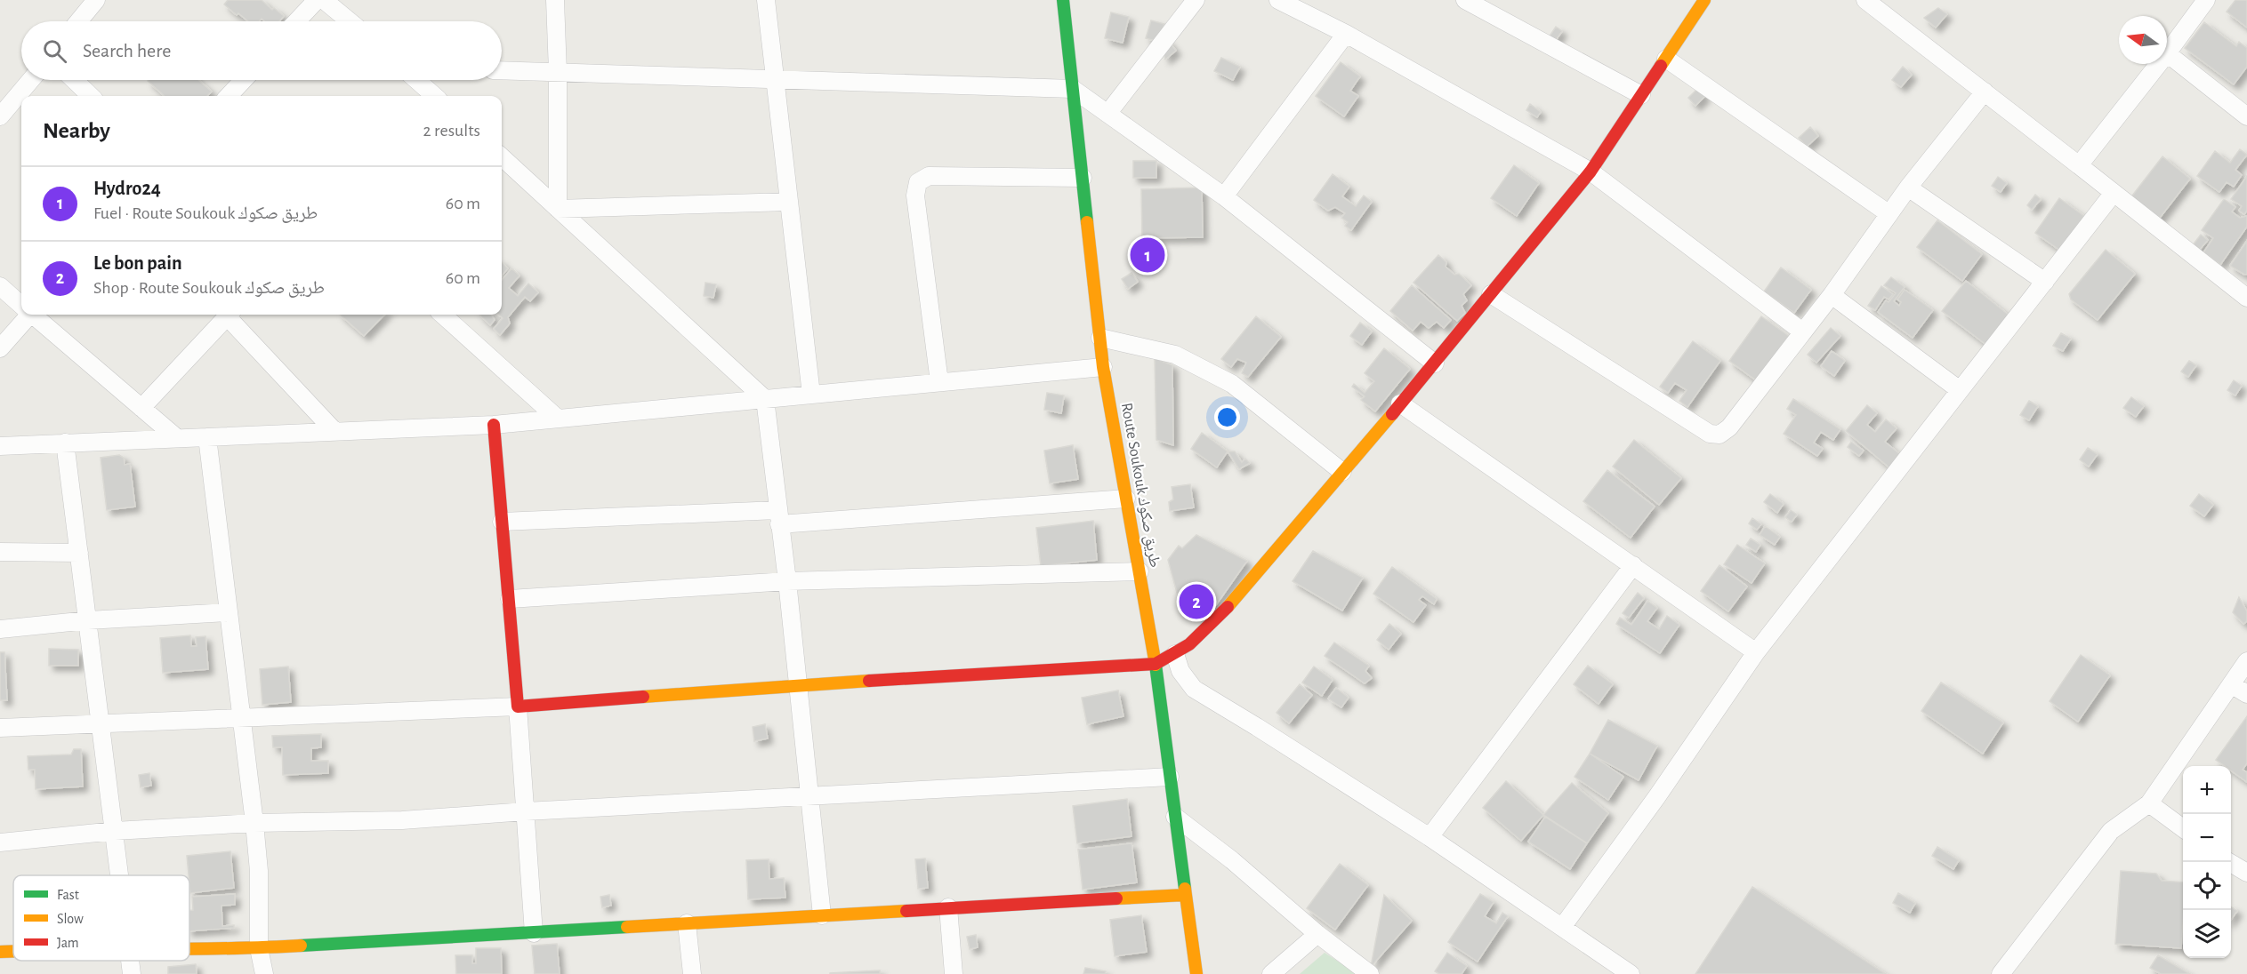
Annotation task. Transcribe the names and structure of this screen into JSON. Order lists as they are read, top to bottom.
{
  "streets": {
    "street": ["Route Soukouk طريق صكوك"]
  },
  "legend": ["Fast", "Slow", "Jam"],
  "north": "left",
  "page": {
    "search": "Search here",
    "heading": ["Nearby", "2 results"],
    "list": [
      {
        "mark": "1",
        "name": "Hydro24",
        "note": "Fuel · Route Soukouk طريق صكوك",
        "value": "60 m"
      },
      {
        "mark": "2",
        "name": "Le bon pain",
        "note": "Shop · Route Soukouk طريق صكوك",
        "value": "60 m"
      }
    ],
    "pins": ["1", "2"],
    "map_buttons": ["+", "−"]
  }
}
